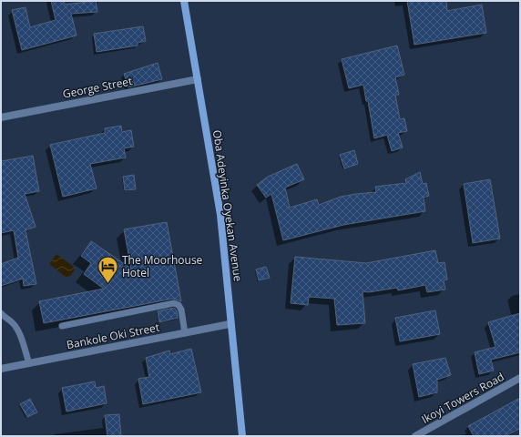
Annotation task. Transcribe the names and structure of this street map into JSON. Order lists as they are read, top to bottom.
{
  "streets": {
    "main road": ["Oba Adeyinka Oyekan Avenue"],
    "street": ["George Street", "Bankole Oki Street", "Ikoyi Towers Road"]
  },
  "crossings": [
    ["George Street", "Oba Adeyinka Oyekan Avenue"],
    ["Oba Adeyinka Oyekan Avenue", "Bankole Oki Street"]
  ],
  "places": {
    "hotel": ["The Moorhouse Hotel"]
  }
}
